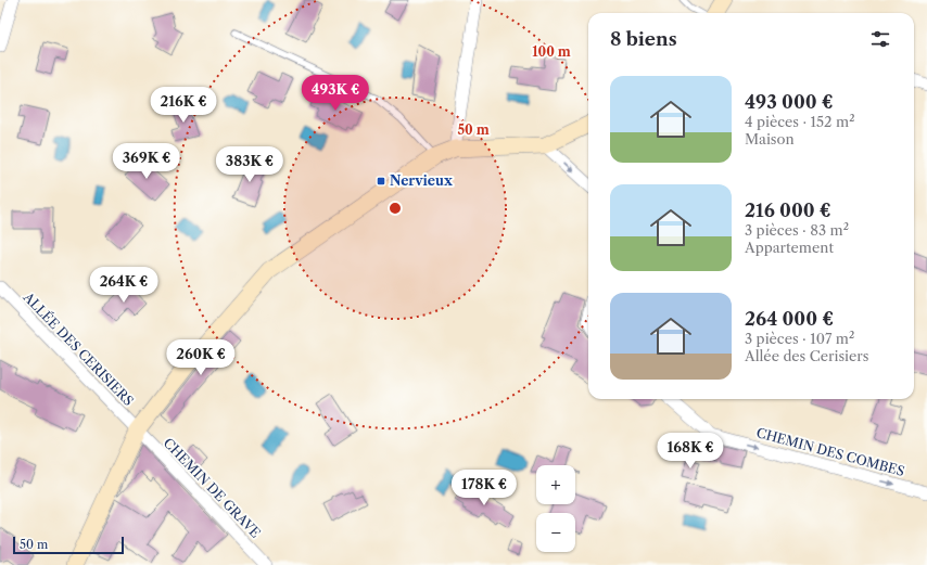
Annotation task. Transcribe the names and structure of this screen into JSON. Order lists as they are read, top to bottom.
{
  "streets": {
    "street": ["ALLÉE DES CERISIERS", "CHEMIN DES COMBES", "CHEMIN DE GRAVE"]
  },
  "crossings": [
    ["ALLÉE DES CERISIERS", "CHEMIN DE GRAVE"]
  ],
  "one_way": ["CHEMIN DES COMBES"],
  "places": {
    "transit": ["Nervieux"]
  },
  "scale_bar": "50 m",
  "page": {
    "heading": "8 biens",
    "list": [
      {
        "name": "493 000 €",
        "note": "4 pièces · 152 m² · Maison"
      },
      {
        "name": "216 000 €",
        "note": "3 pièces · 83 m² · Appartement"
      },
      {
        "name": "264 000 €",
        "note": "3 pièces · 107 m² · Allée des Cerisiers"
      }
    ],
    "price": [
      "493K €",
      "216K €",
      "369K €",
      "383K €",
      "264K €",
      "260K €",
      "168K €",
      "178K €"
    ],
    "map_buttons": ["+", "−"],
    "scale": "50 m"
  },
  "rings": ["100 m", "50 m"]
}
